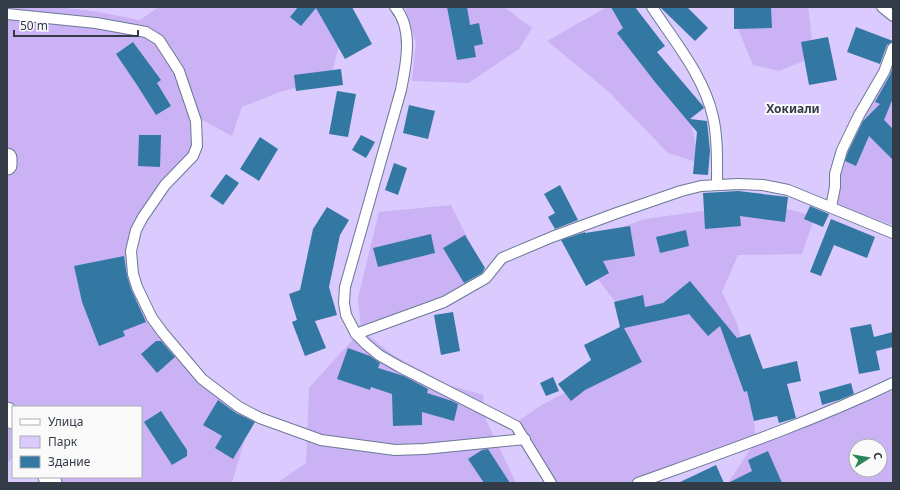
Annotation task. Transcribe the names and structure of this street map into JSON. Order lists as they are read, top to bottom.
{
  "districts": ["Хокиали"],
  "legend": ["Улица", "Парк", "Здание"],
  "scale_bar": "50 m",
  "north": "right"
}
